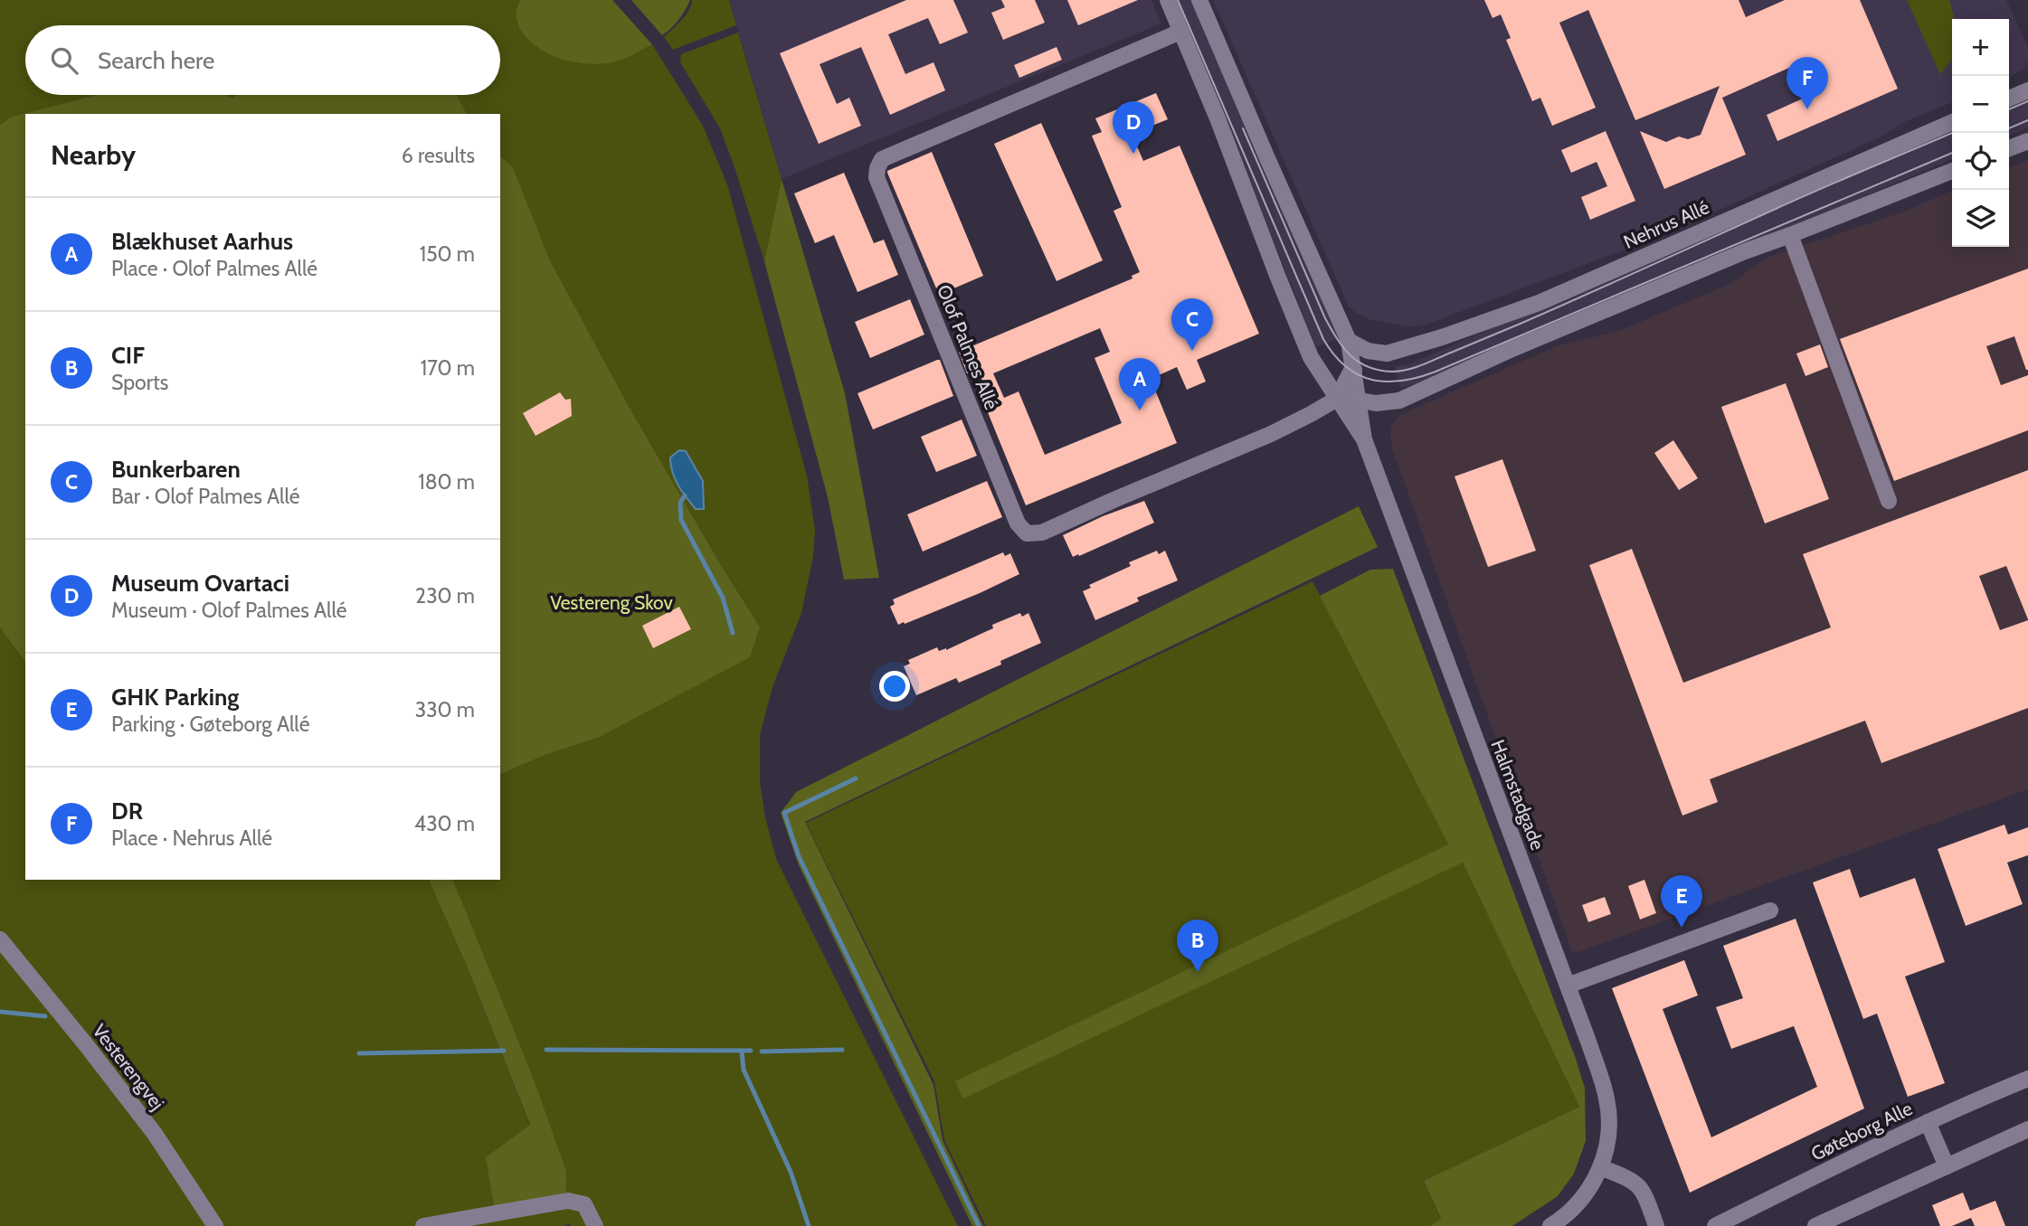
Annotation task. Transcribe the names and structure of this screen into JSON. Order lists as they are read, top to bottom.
{
  "streets": {
    "street": [
      "Nehrus Allé",
      "Olof Palmes Allé",
      "Halmstadgade",
      "Vesterengvej",
      "Gøteborg Alle"
    ]
  },
  "crossings": [
    ["Nehrus Allé", "Halmstadgade"],
    ["Olof Palmes Allé", "Halmstadgade"]
  ],
  "parks": ["Vestereng Skov"],
  "page": {
    "map_buttons": ["+", "−"],
    "search": "Search here",
    "pins": [
      "F",
      "D",
      "C",
      "A",
      "E",
      "B"
    ],
    "heading": ["Nearby", "6 results"],
    "list": [
      {
        "mark": "A",
        "name": "Blækhuset Aarhus",
        "note": "Place · Olof Palmes Allé",
        "value": "150 m"
      },
      {
        "mark": "B",
        "name": "CIF",
        "note": "Sports",
        "value": "170 m"
      },
      {
        "mark": "C",
        "name": "Bunkerbaren",
        "note": "Bar · Olof Palmes Allé",
        "value": "180 m"
      },
      {
        "mark": "D",
        "name": "Museum Ovartaci",
        "note": "Museum · Olof Palmes Allé",
        "value": "230 m"
      },
      {
        "mark": "E",
        "name": "GHK Parking",
        "note": "Parking · Gøteborg Allé",
        "value": "330 m"
      },
      {
        "mark": "F",
        "name": "DR",
        "note": "Place · Nehrus Allé",
        "value": "430 m"
      }
    ]
  }
}
